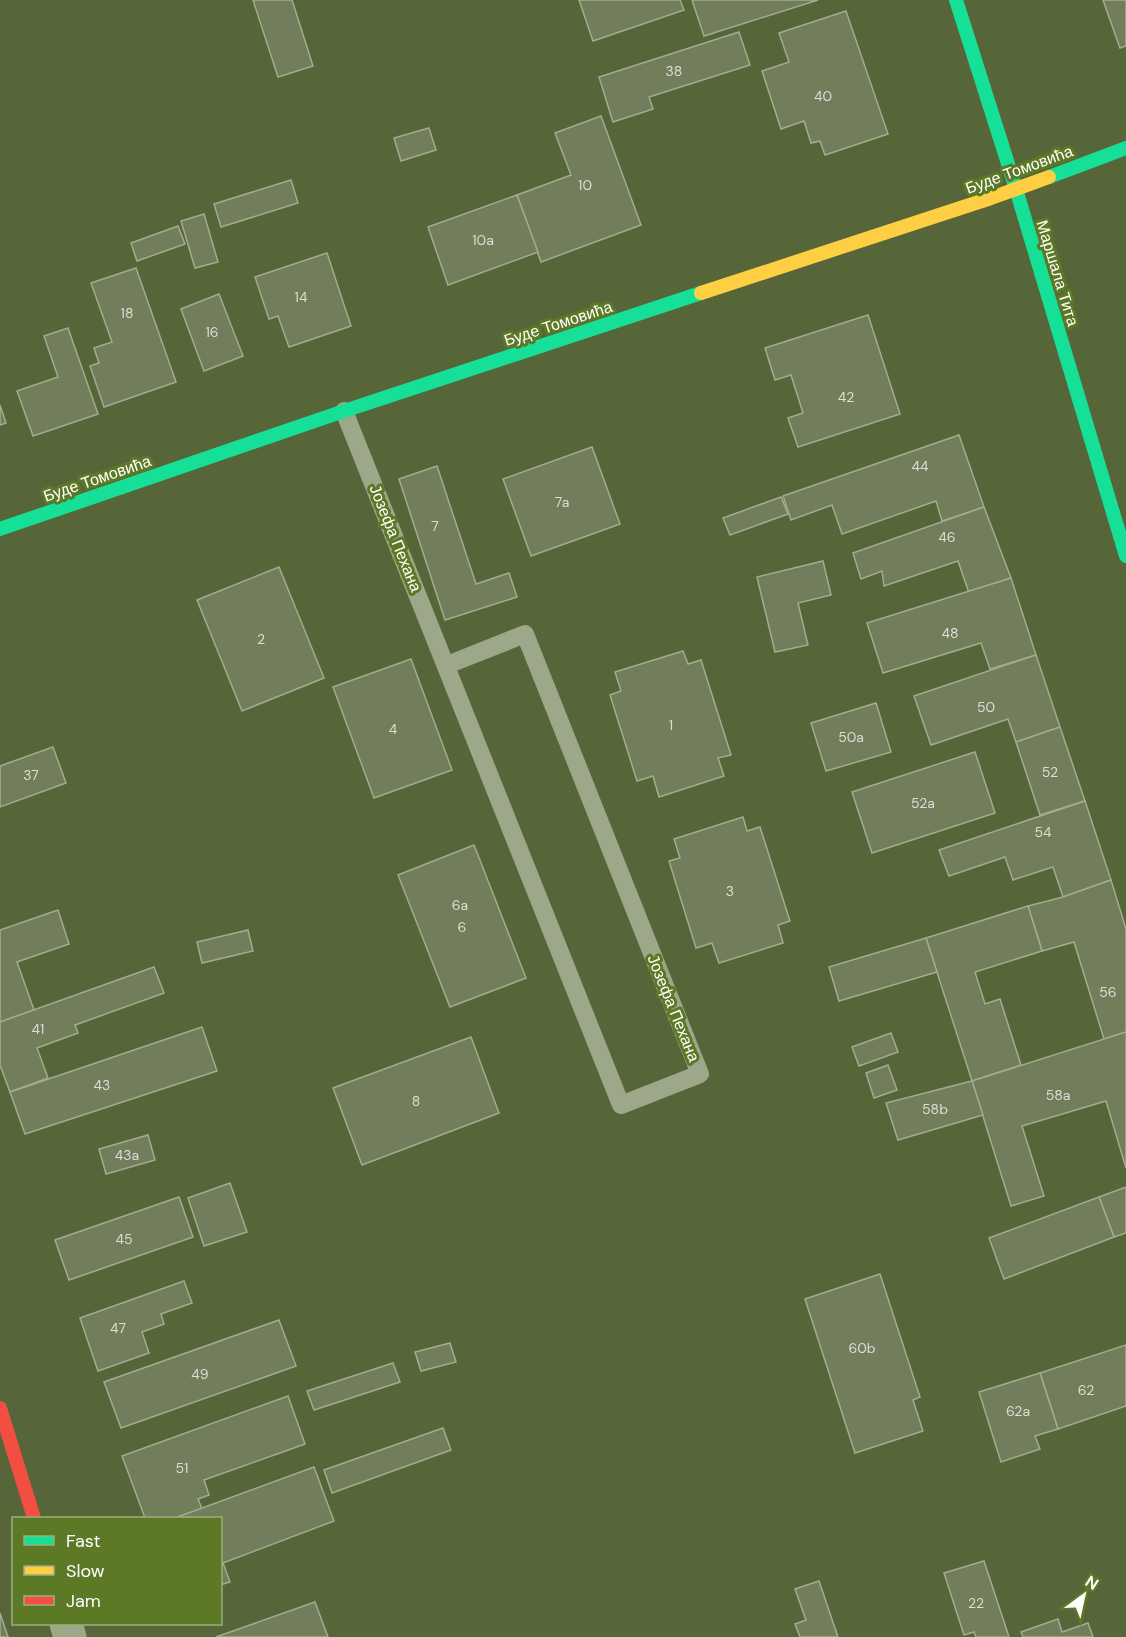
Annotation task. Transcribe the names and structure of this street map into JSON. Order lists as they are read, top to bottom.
{
  "streets": {
    "street": ["Буде Томовића", "Маршала Тита"],
    "lane": ["Јозефа Пехана"]
  },
  "crossings": [
    ["Буде Томовића", "Маршала Тита"],
    ["Буде Томовића", "Јозефа Пехана"]
  ],
  "house_numbers": [
    "38",
    "40",
    "10",
    "10a",
    "14",
    "18",
    "16",
    "42",
    "44",
    "7a",
    "7",
    "46",
    "48",
    "2",
    "50",
    "1",
    "4",
    "50a",
    "52",
    "37",
    "52a",
    "54",
    "3",
    "6a",
    "6",
    "56",
    "41",
    "43",
    "58a",
    "8",
    "58b",
    "43a",
    "45",
    "47",
    "60b",
    "49",
    "62",
    "62a",
    "51",
    "22"
  ],
  "legend": ["Fast", "Slow", "Jam"],
  "north": "top right"
}
